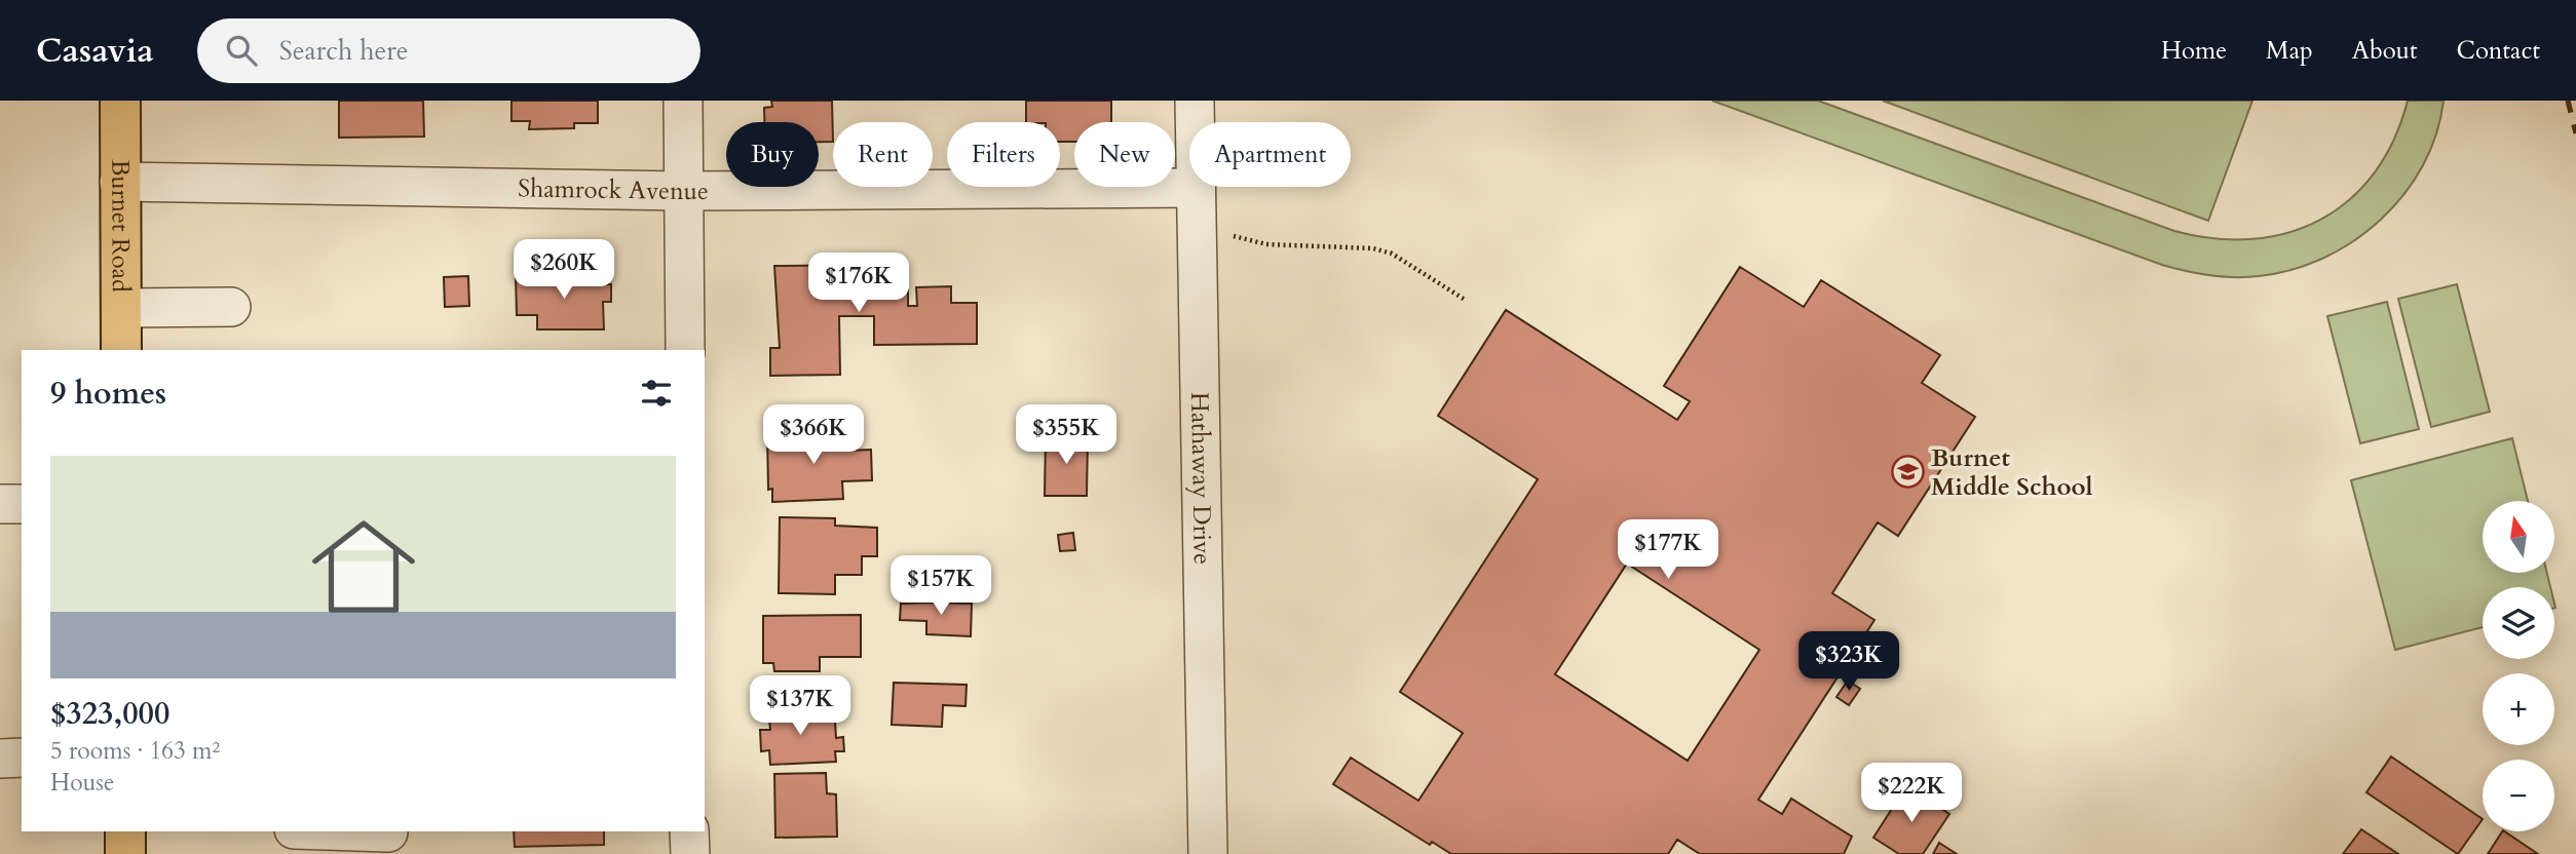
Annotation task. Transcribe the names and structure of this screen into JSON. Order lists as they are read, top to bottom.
{
  "streets": {
    "main road": ["Burnet Road"],
    "street": ["Shamrock Avenue", "Hathaway Drive"]
  },
  "crossings": [
    ["Shamrock Avenue", "Burnet Road"],
    ["Shamrock Avenue", "Hathaway Drive"]
  ],
  "places": {
    "school or university": ["Burnet Middle School"]
  },
  "north": "top",
  "page": {
    "header": "Casavia",
    "search": "Search here",
    "nav": [
      "Home",
      "Map",
      "About",
      "Contact"
    ],
    "chip": [
      "Buy",
      "Rent",
      "Filters",
      "New",
      "Apartment"
    ],
    "price": [
      "$260K",
      "$176K",
      "$366K",
      "$355K",
      "$177K",
      "$157K",
      "$323K",
      "$137K",
      "$222K"
    ],
    "heading": "9 homes",
    "list": [
      {
        "name": "$323,000",
        "note": "5 rooms · 163 m² · House"
      }
    ],
    "map_buttons": ["+", "−"]
  }
}
